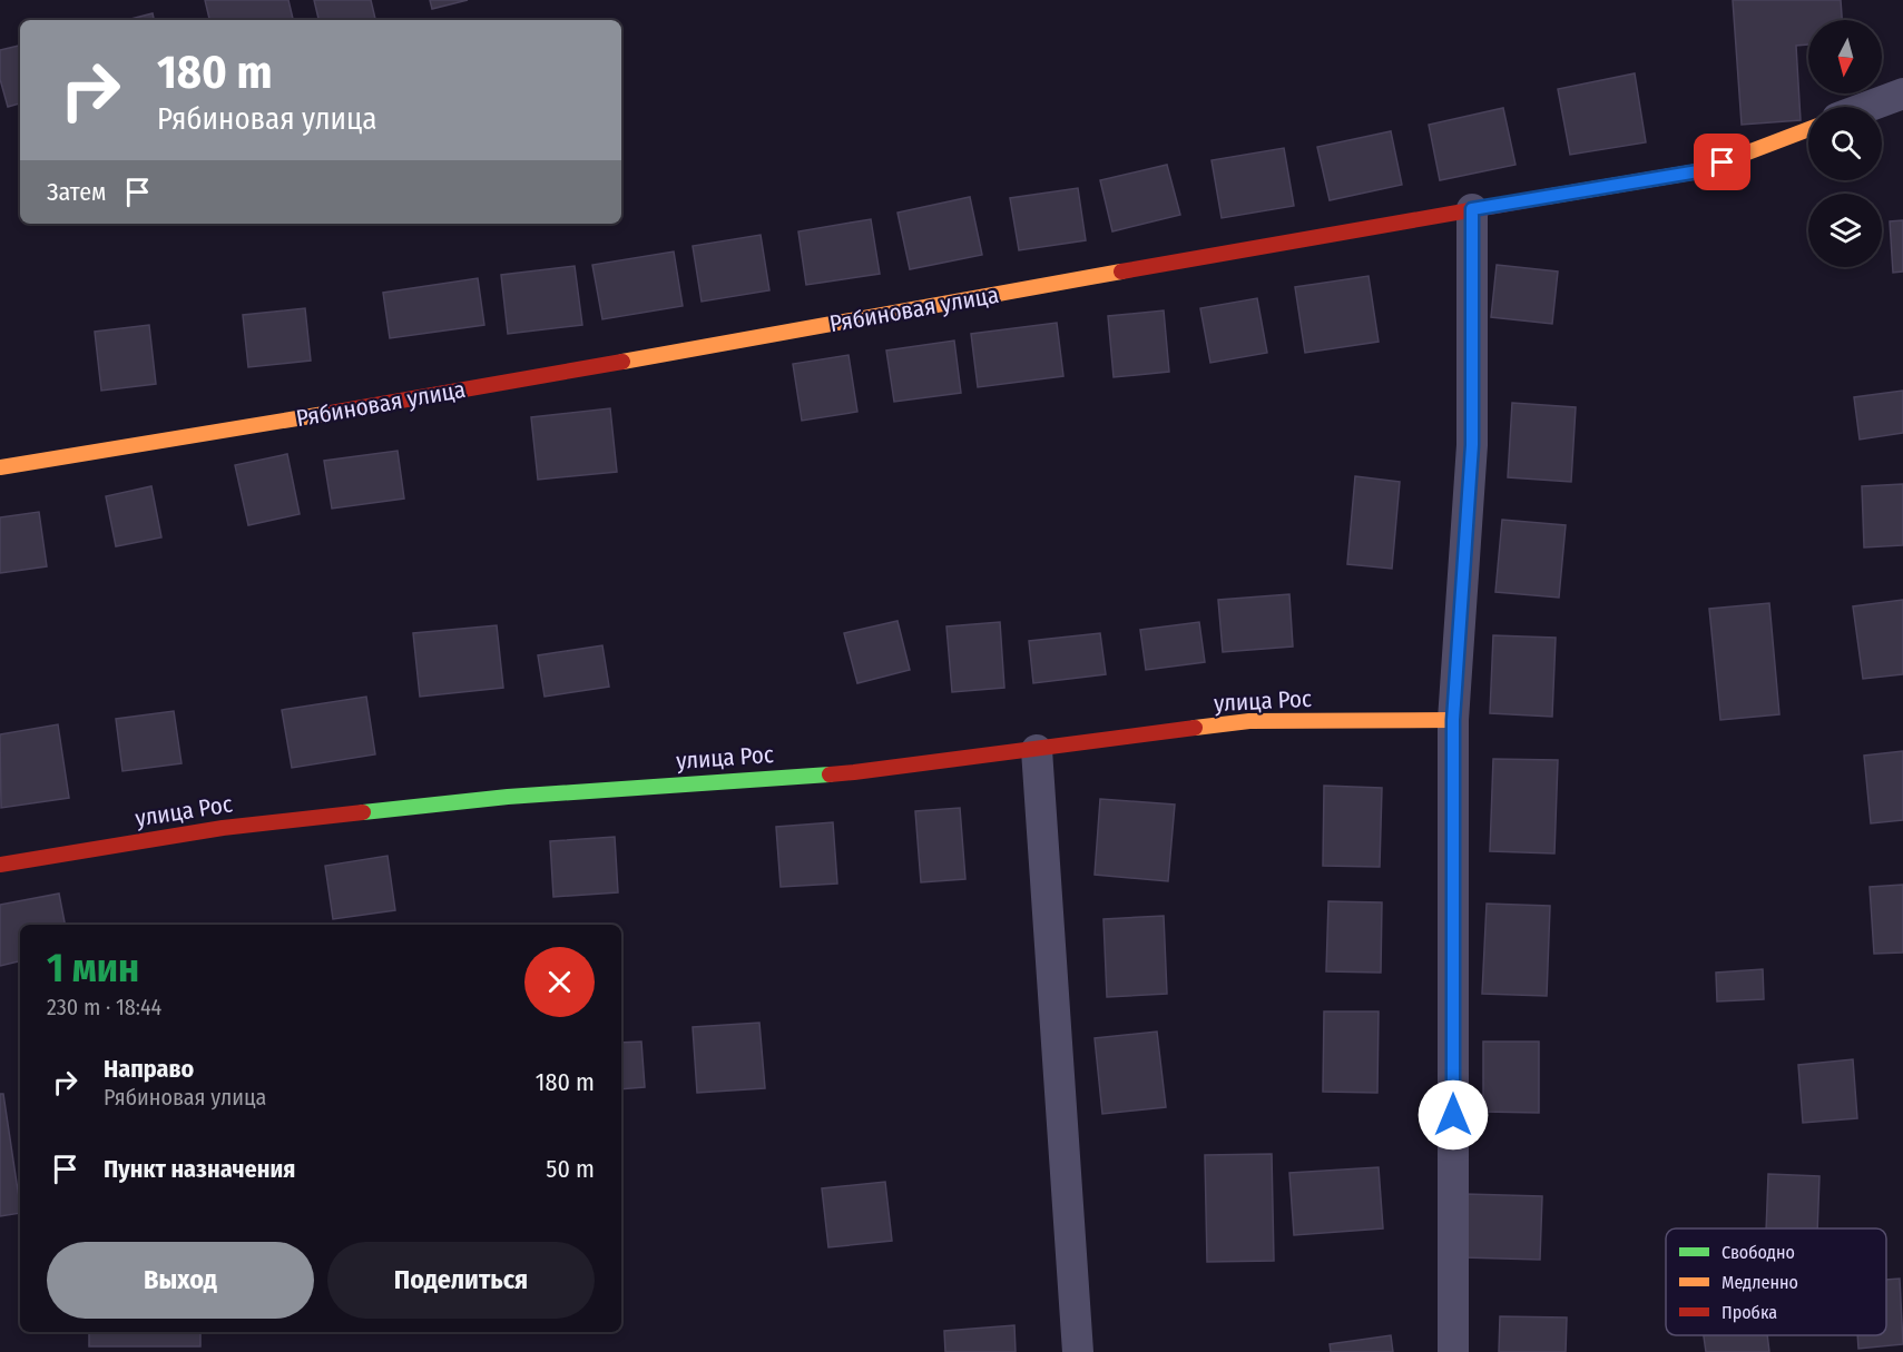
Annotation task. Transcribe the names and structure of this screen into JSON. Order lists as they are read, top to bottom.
{
  "streets": {
    "street": ["Рябиновая улица", "улица Рос"]
  },
  "legend": ["Свободно", "Медленно", "Пробка"],
  "north": "bottom",
  "page": {
    "turn": ["180 m", "Рябиновая улица"],
    "then": "Затем",
    "heading": ["1 мин", "230 m · 18:44"],
    "list": [
      {
        "name": "Направо",
        "note": "Рябиновая улица",
        "value": "180 m"
      },
      {
        "name": "Пункт назначения",
        "value": "50 m"
      }
    ],
    "buttons": ["Выход", "Поделиться"]
  }
}
